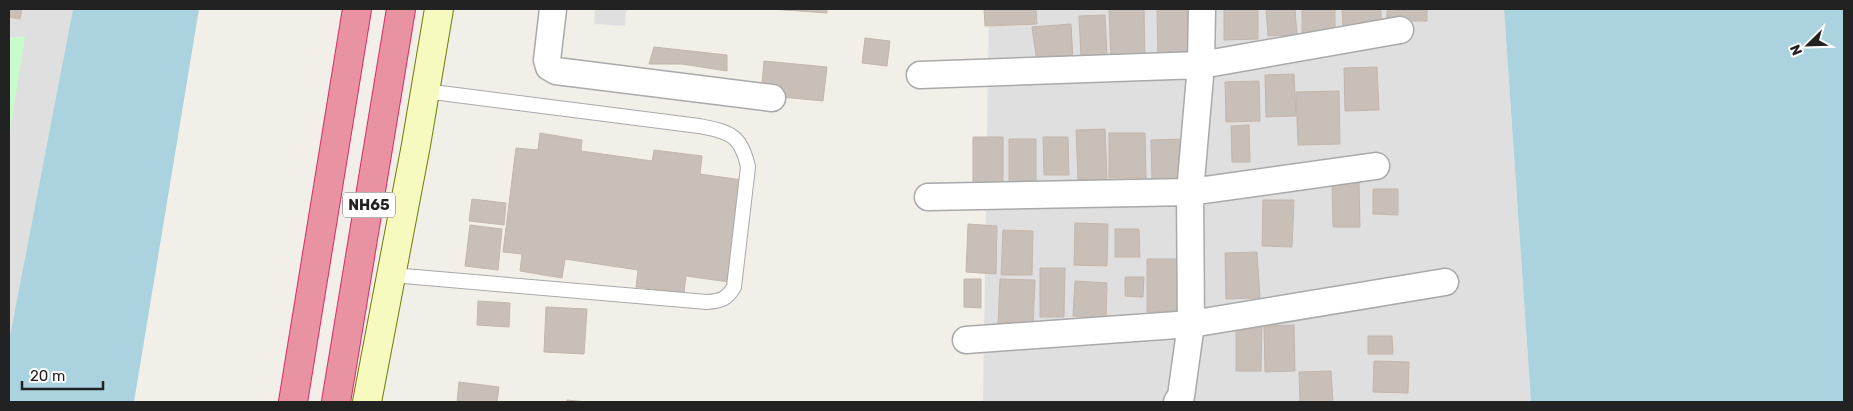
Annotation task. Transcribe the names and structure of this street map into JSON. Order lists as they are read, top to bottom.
{
  "streets": {
    "highway": ["NH65"]
  },
  "scale_bar": "20 m",
  "north": "bottom left"
}
